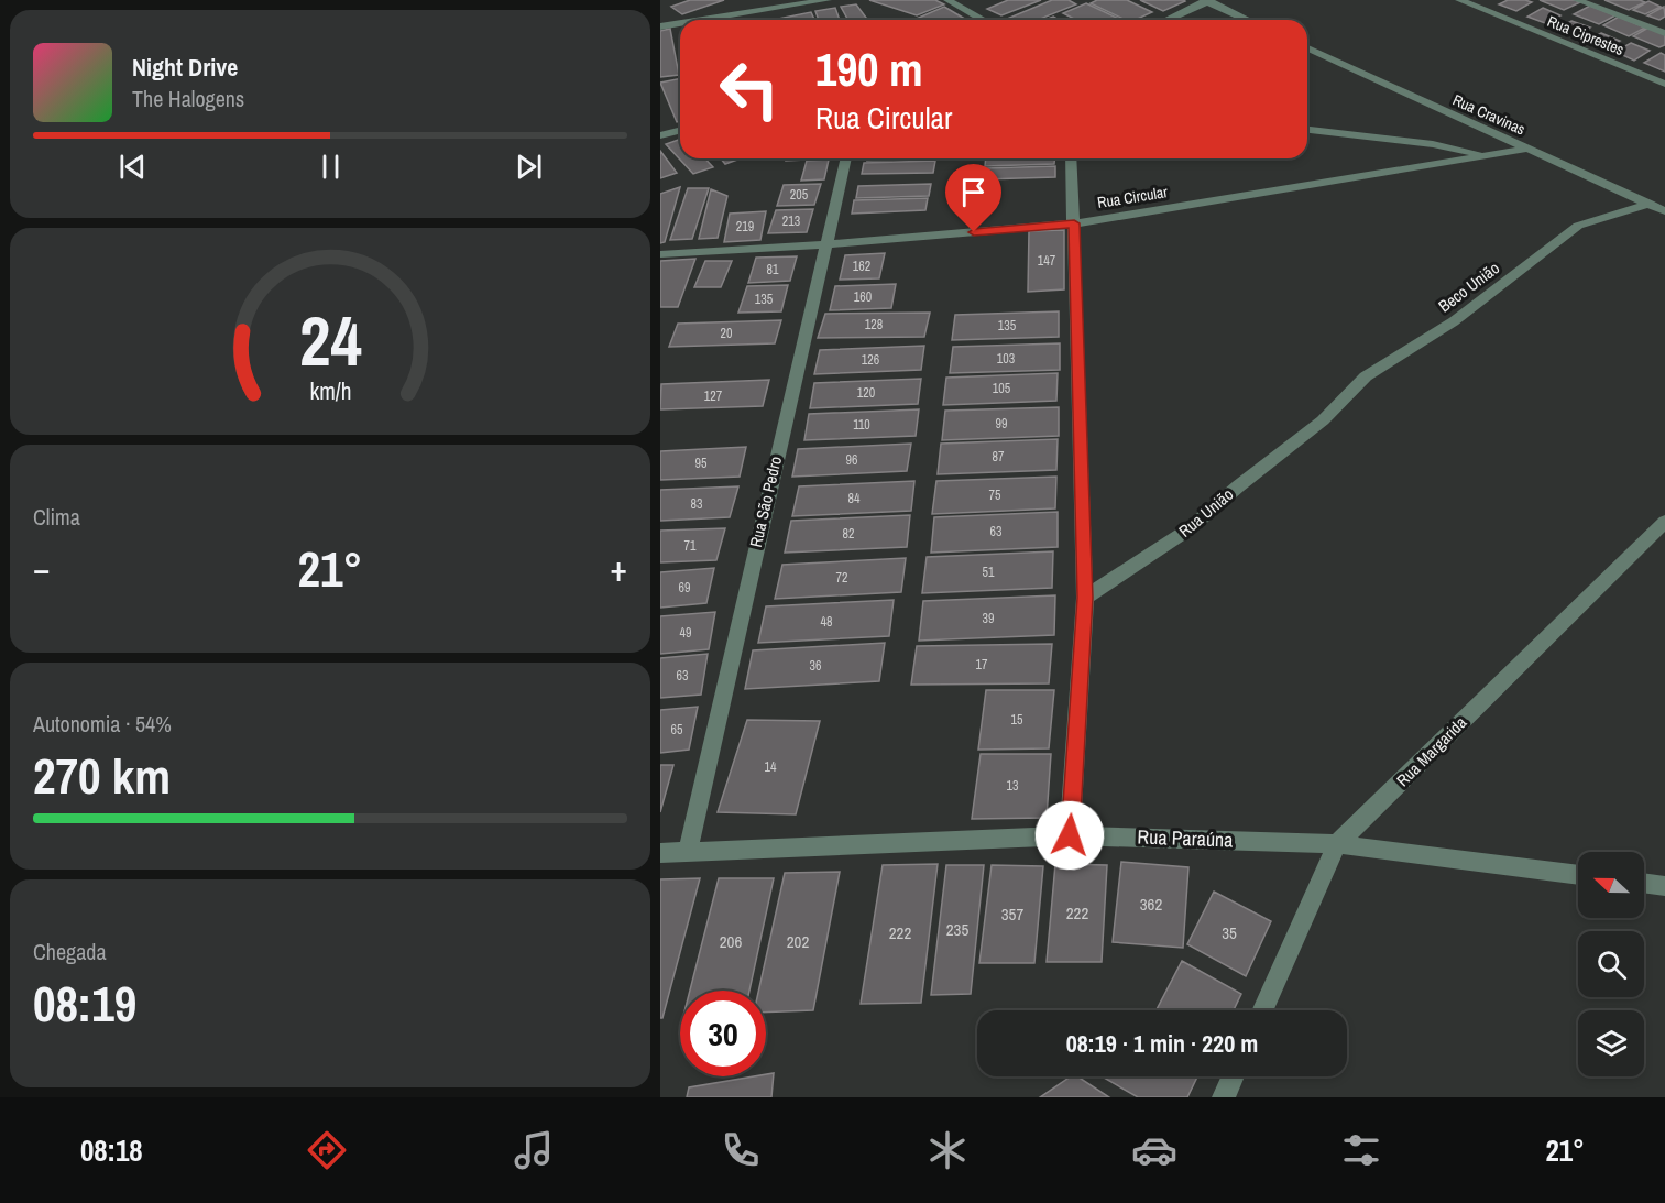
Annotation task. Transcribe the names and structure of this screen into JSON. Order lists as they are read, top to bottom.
{
  "streets": {
    "street": [
      "Rua Ciprestes",
      "Rua Cravinas",
      "Rua Circular",
      "Beco União",
      "Rua São Pedro",
      "Rua União",
      "Rua Margarida",
      "Rua Paraúna"
    ]
  },
  "crossings": [
    ["Rua Cravinas", "Rua Circular"],
    ["Rua Cravinas", "Beco União"],
    ["Rua Circular", "Rua São Pedro"],
    ["Beco União", "Rua União"],
    ["Rua São Pedro", "Rua Paraúna"],
    ["Rua Margarida", "Rua Paraúna"]
  ],
  "house_numbers": [
    "205",
    "213",
    "219",
    "147",
    "162",
    "81",
    "160",
    "135",
    "128",
    "135",
    "20",
    "103",
    "126",
    "105",
    "120",
    "127",
    "99",
    "110",
    "87",
    "96",
    "95",
    "75",
    "84",
    "83",
    "63",
    "82",
    "71",
    "51",
    "72",
    "69",
    "39",
    "48",
    "49",
    "17",
    "36",
    "63",
    "15",
    "65",
    "14",
    "13",
    "362",
    "222",
    "357",
    "235",
    "222",
    "35",
    "206",
    "202"
  ],
  "north": "left",
  "page": {
    "turn": ["190 m", "Rua Circular"],
    "song": ["Night Drive", "The Halogens"],
    "tile": [
      "Clima",
      ["Autonomia · 54%", "270 km"],
      ["Chegada", "08:19"]
    ],
    "heat": ["−", "21°", "+"],
    "limit": "30",
    "trip": "08:19 · 1 min · 220 m",
    "tabs": ["08:18", "21°"],
    "gauge": ["24", "km/h"]
  }
}
